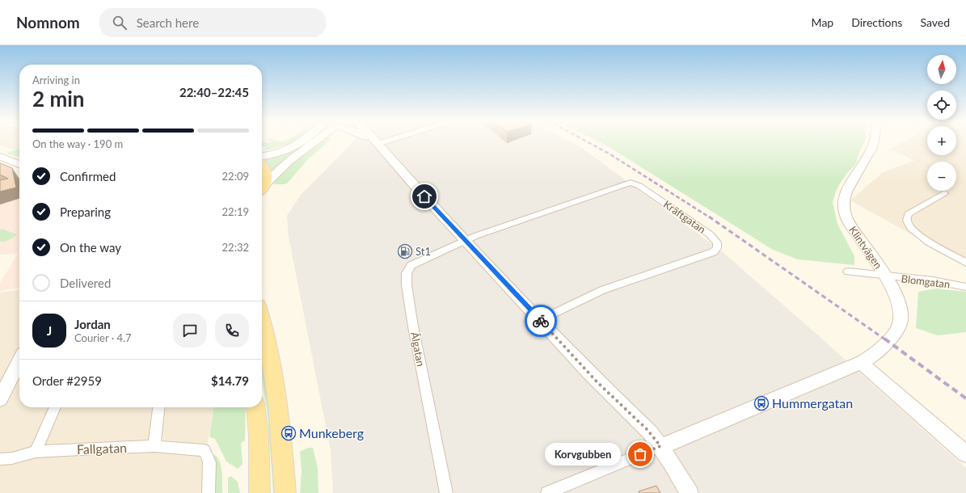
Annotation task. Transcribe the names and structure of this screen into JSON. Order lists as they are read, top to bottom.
{
  "streets": {
    "street": [
      "Kräftgatan",
      "Klintvägen",
      "Blomgatan",
      "Ålgatan",
      "Fallgatan"
    ]
  },
  "crossings": [
    ["Kräftgatan", "Ålgatan"],
    ["Klintvägen", "Blomgatan"]
  ],
  "places": {
    "fuel station": ["St1"],
    "bus stop": ["Hummergatan", "Munkeberg"],
    "other": ["Korvgubben"]
  },
  "north": "top",
  "page": {
    "header": "Nomnom",
    "search": "Search here",
    "nav": ["Map", "Directions", "Saved"],
    "map_buttons": ["+", "−"],
    "heading": ["2 min", "Arriving in", "22:40–22:45"],
    "panel": [
      "Jordan",
      "Courier · 4.7",
      "Order #2959",
      "$14.79"
    ],
    "bar": "On the way · 190 m",
    "list": [
      ["Confirmed", "22:09"],
      ["Preparing", "22:19"],
      ["On the way", "22:32"],
      "Delivered"
    ],
    "round": "J",
    "bubble": "Korvgubben"
  }
}
